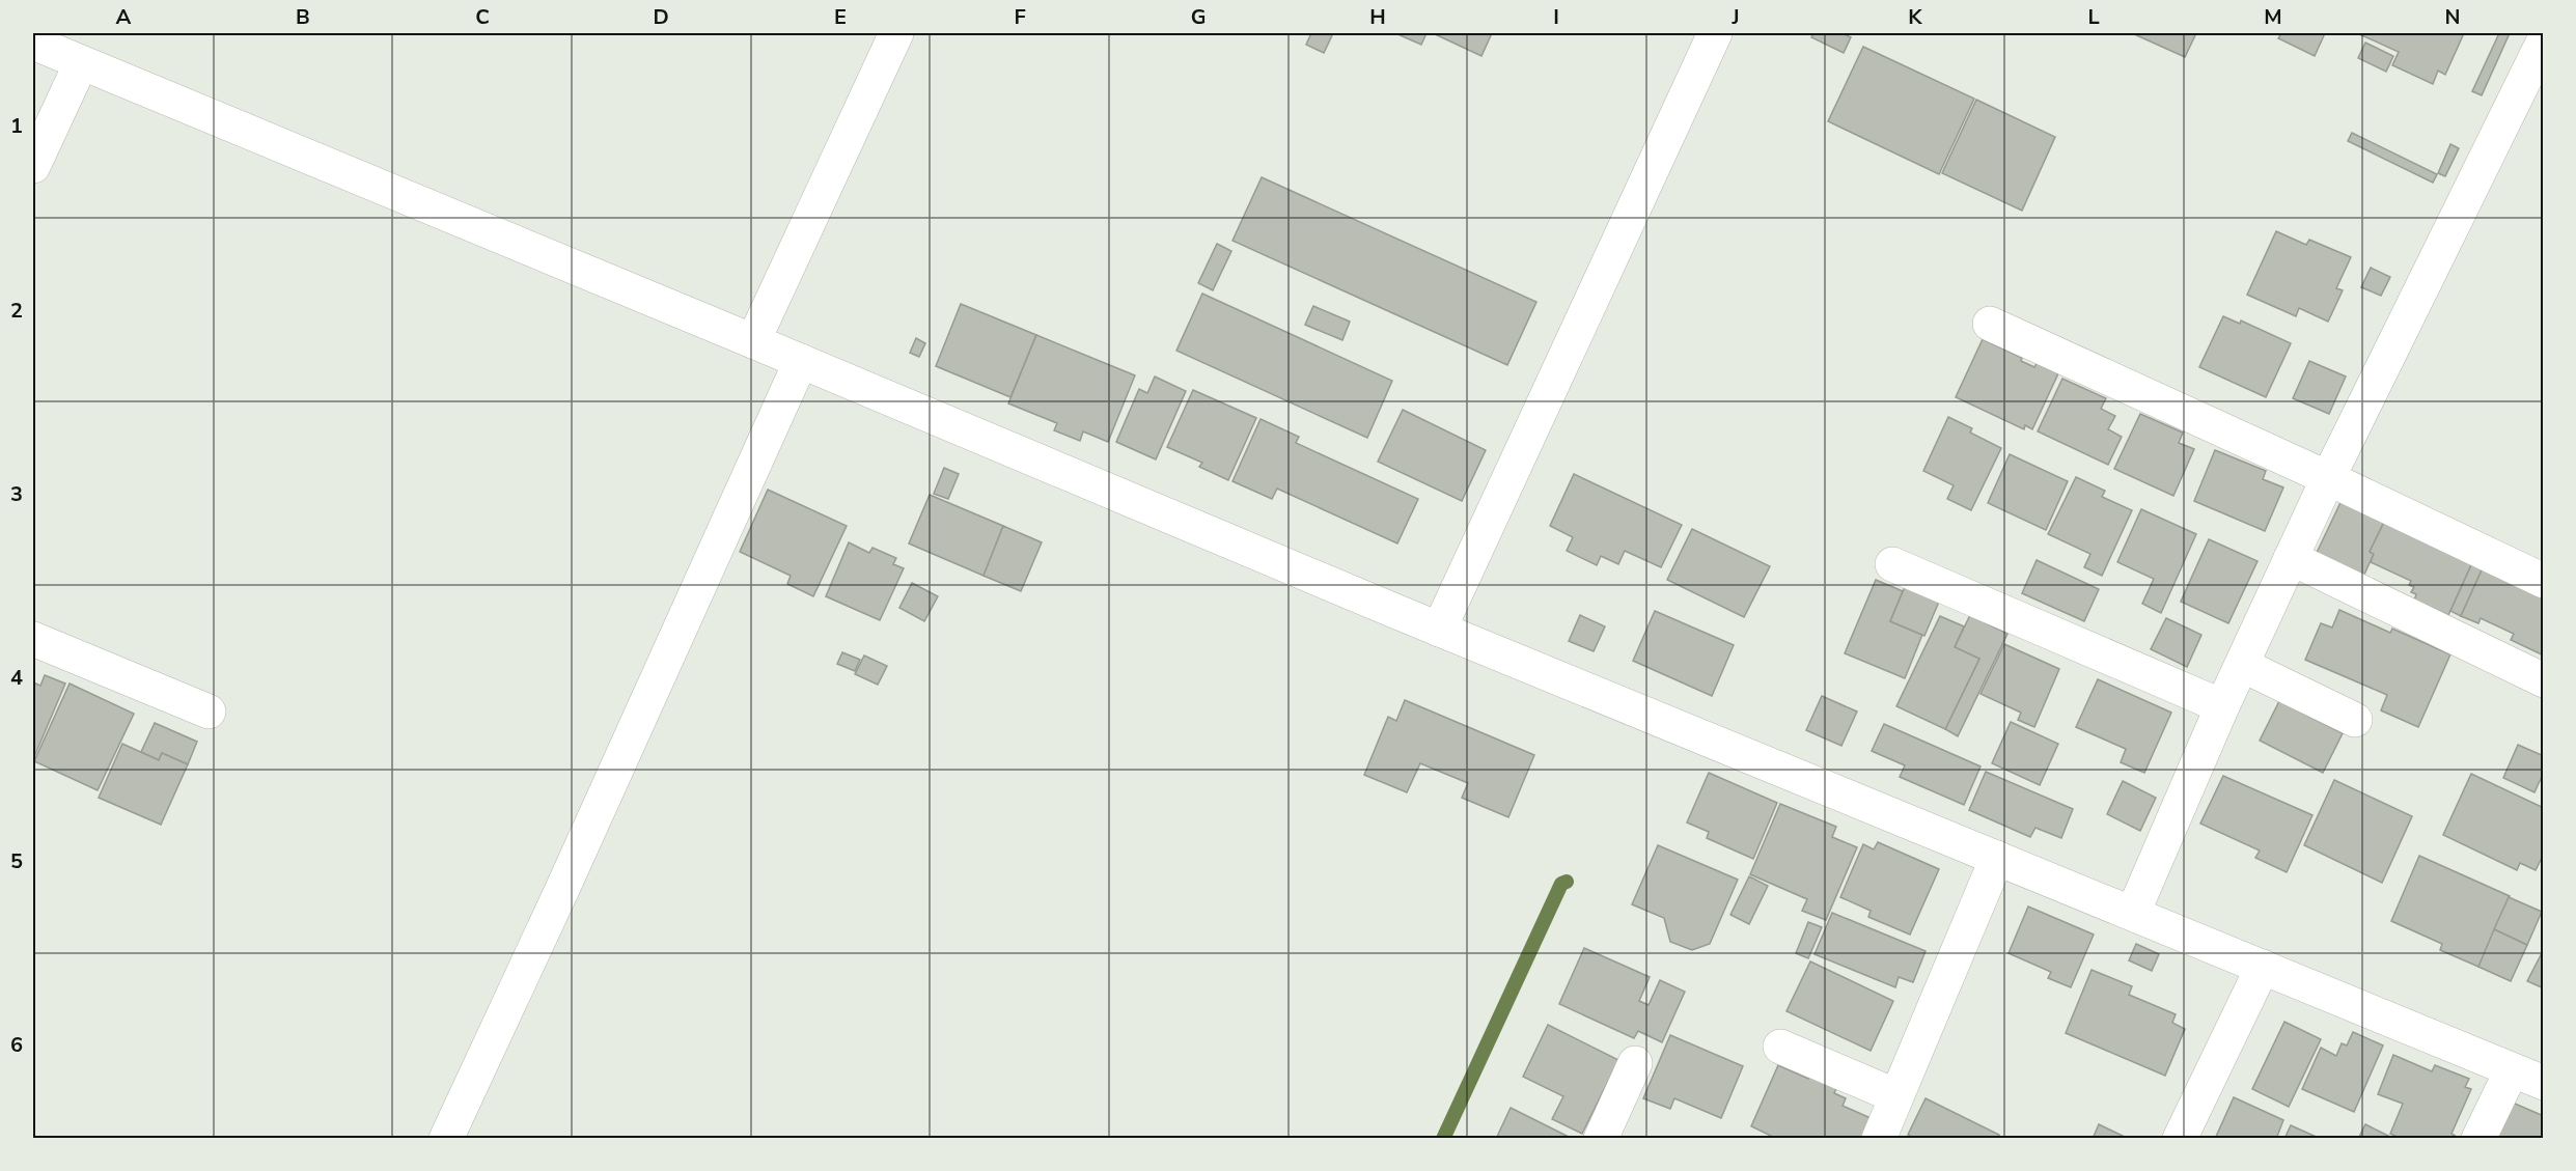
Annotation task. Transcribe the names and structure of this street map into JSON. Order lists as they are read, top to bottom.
{
  "grid": {
    "columns": [
      "A",
      "B",
      "C",
      "D",
      "E",
      "F",
      "G",
      "H",
      "I",
      "J",
      "K",
      "L",
      "M",
      "N"
    ],
    "rows": [
      "1",
      "2",
      "3",
      "4",
      "5",
      "6"
    ]
  }
}
